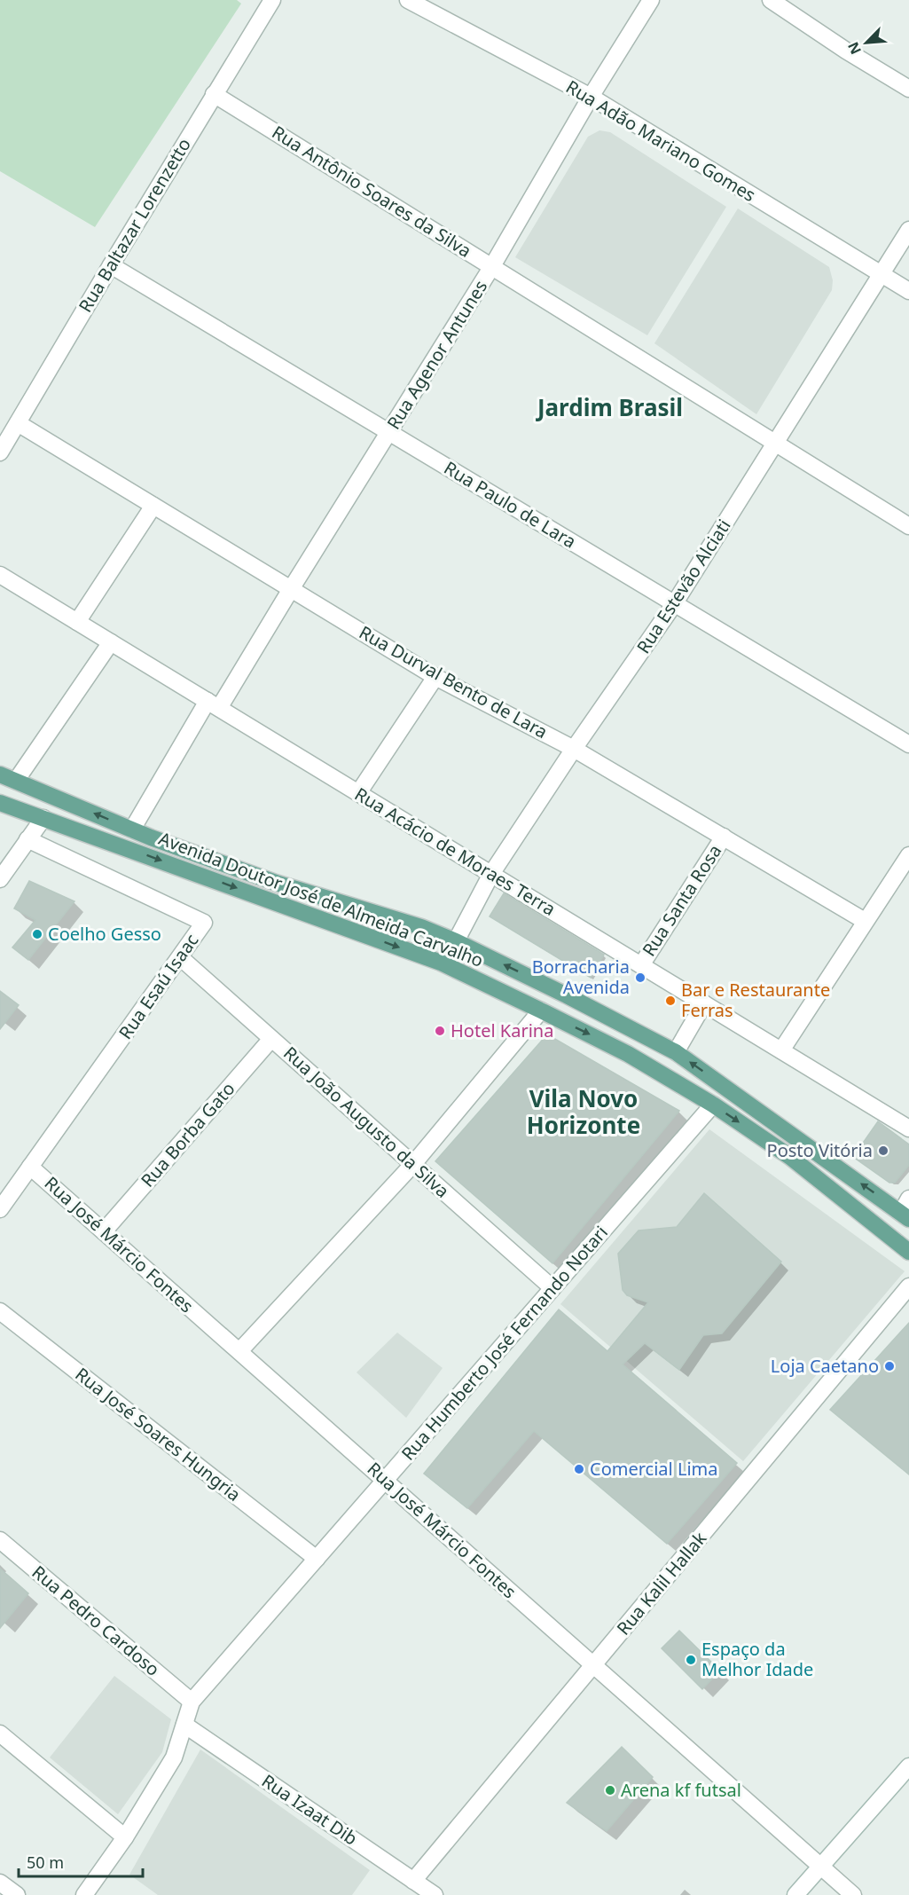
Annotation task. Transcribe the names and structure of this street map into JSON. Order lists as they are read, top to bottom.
{
  "streets": {
    "main road": ["Avenida Doutor José de Almeida Carvalho"],
    "street": [
      "Rua Adão Mariano Gomes",
      "Rua Antônio Soares da Silva",
      "Rua Baltazar Lorenzetto",
      "Rua Agenor Antunes",
      "Rua Paulo de Lara",
      "Rua Estevão Alciati",
      "Rua Durval Bento de Lara",
      "Rua Acácio de Moraes Terra",
      "Rua Santa Rosa",
      "Rua Esaú Isaac",
      "Rua João Augusto da Silva",
      "Rua Borba Gato",
      "Rua José Márcio Fontes",
      "Rua Humberto José Fernando Notari",
      "Rua José Soares Hungria",
      "Rua Kalil Hallak",
      "Rua Pedro Cardoso",
      "Rua Izaat Dib"
    ]
  },
  "crossings": [
    ["Rua Adão Mariano Gomes", "Rua Agenor Antunes"],
    ["Rua Adão Mariano Gomes", "Rua Estevão Alciati"],
    ["Rua Antônio Soares da Silva", "Rua Baltazar Lorenzetto"],
    ["Rua Antônio Soares da Silva", "Rua Agenor Antunes"],
    ["Rua Antônio Soares da Silva", "Rua Estevão Alciati"],
    ["Rua Baltazar Lorenzetto", "Rua Paulo de Lara"],
    ["Rua Baltazar Lorenzetto", "Rua Durval Bento de Lara"],
    ["Rua Agenor Antunes", "Rua Paulo de Lara"],
    ["Rua Agenor Antunes", "Rua Durval Bento de Lara"],
    ["Rua Agenor Antunes", "Rua Acácio de Moraes Terra"],
    ["Rua Agenor Antunes", "Avenida Doutor José de Almeida Carvalho"],
    ["Rua Paulo de Lara", "Rua Estevão Alciati"],
    ["Rua Estevão Alciati", "Rua Durval Bento de Lara"],
    ["Rua Estevão Alciati", "Rua Acácio de Moraes Terra"],
    ["Rua Estevão Alciati", "Avenida Doutor José de Almeida Carvalho"],
    ["Rua Durval Bento de Lara", "Rua Santa Rosa"],
    ["Rua Acácio de Moraes Terra", "Rua Santa Rosa"],
    ["Avenida Doutor José de Almeida Carvalho", "Rua Humberto José Fernando Notari"],
    ["Rua Esaú Isaac", "Rua João Augusto da Silva"],
    ["Rua Esaú Isaac", "Rua José Márcio Fontes"],
    ["Rua João Augusto da Silva", "Rua Borba Gato"],
    ["Rua João Augusto da Silva", "Rua Humberto José Fernando Notari"],
    ["Rua Borba Gato", "Rua José Márcio Fontes"],
    ["Rua José Márcio Fontes", "Rua Humberto José Fernando Notari"],
    ["Rua José Márcio Fontes", "Rua Kalil Hallak"],
    ["Rua Humberto José Fernando Notari", "Rua José Soares Hungria"],
    ["Rua Humberto José Fernando Notari", "Rua Pedro Cardoso"],
    ["Rua Humberto José Fernando Notari", "Rua Izaat Dib"],
    ["Rua Kalil Hallak", "Rua Izaat Dib"]
  ],
  "districts": ["Jardim Brasil", "Vila Novo Horizonte"],
  "places": [
    "Coelho Gesso",
    "Borracharia Avenida",
    "Bar e Restaurante Ferras",
    "Hotel Karina",
    "Posto Vitória",
    "Loja Caetano",
    "Comercial Lima",
    "Espaço da Melhor Idade",
    "Arena kf futsal"
  ],
  "scale_bar": "50 m",
  "north": "bottom left"
}
